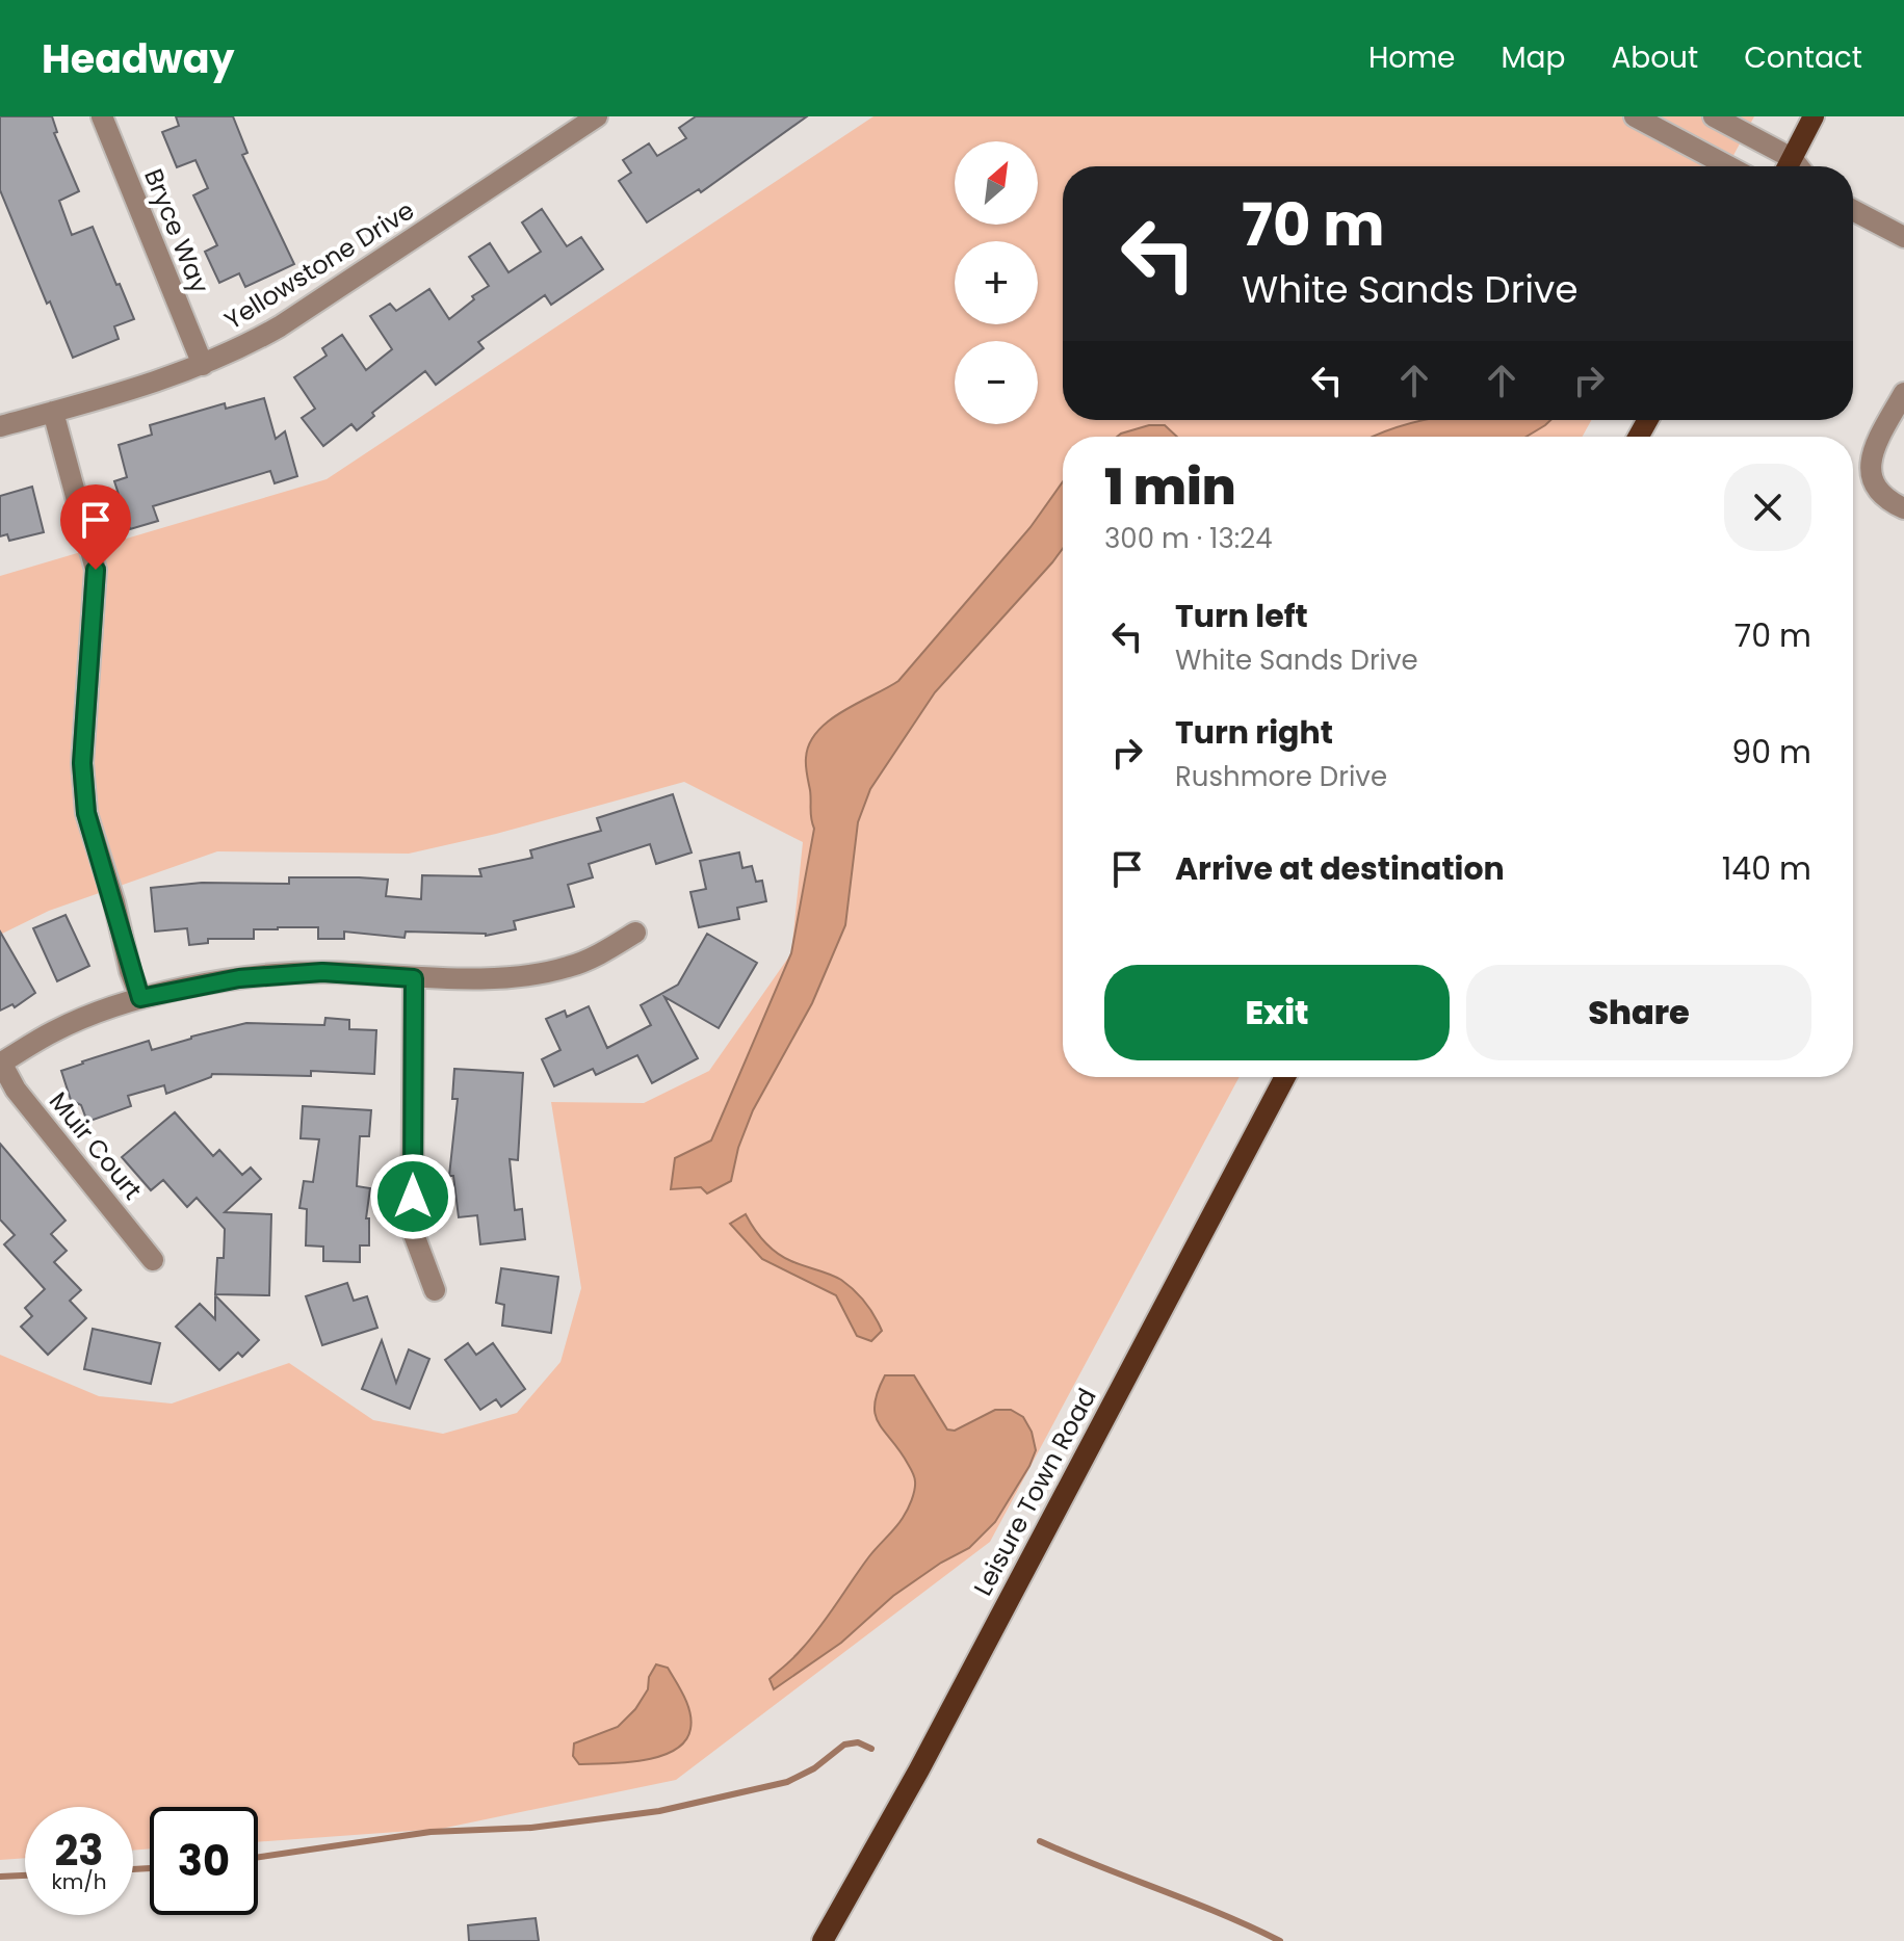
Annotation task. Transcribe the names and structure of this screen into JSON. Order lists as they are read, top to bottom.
{
  "streets": {
    "main road": ["Leisure Town Road"],
    "street": ["Bryce Way", "Yellowstone Drive", "Muir Court"]
  },
  "crossings": [
    ["Bryce Way", "Yellowstone Drive"]
  ],
  "north": "top right",
  "page": {
    "header": "Headway",
    "nav": [
      "Home",
      "Map",
      "About",
      "Contact"
    ],
    "map_buttons": ["+", "−"],
    "turn": ["70 m", "White Sands Drive"],
    "heading": ["1 min", "300 m · 13:24"],
    "list": [
      {
        "name": "Turn left",
        "note": "White Sands Drive",
        "value": "70 m"
      },
      {
        "name": "Turn right",
        "note": "Rushmore Drive",
        "value": "90 m"
      },
      {
        "name": "Arrive at destination",
        "value": "140 m"
      }
    ],
    "buttons": ["Exit", "Share"],
    "speed": "23 km/h",
    "limit": "30"
  }
}
